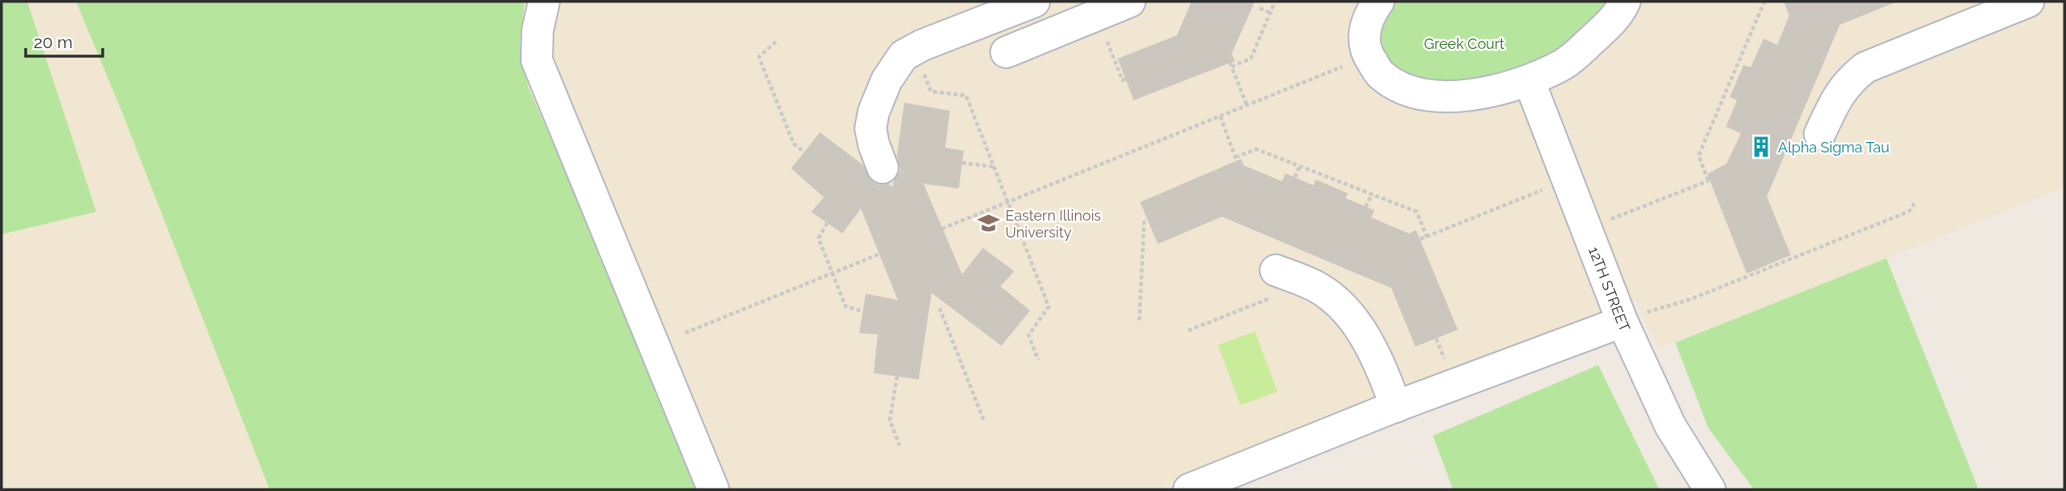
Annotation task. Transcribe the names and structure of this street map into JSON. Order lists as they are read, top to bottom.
{
  "streets": {
    "street": ["12TH STREET"]
  },
  "parks": ["Greek Court"],
  "places": {
    "building": ["Alpha Sigma Tau"],
    "school or university": ["Eastern Illinois University"]
  },
  "scale_bar": "20 m"
}
